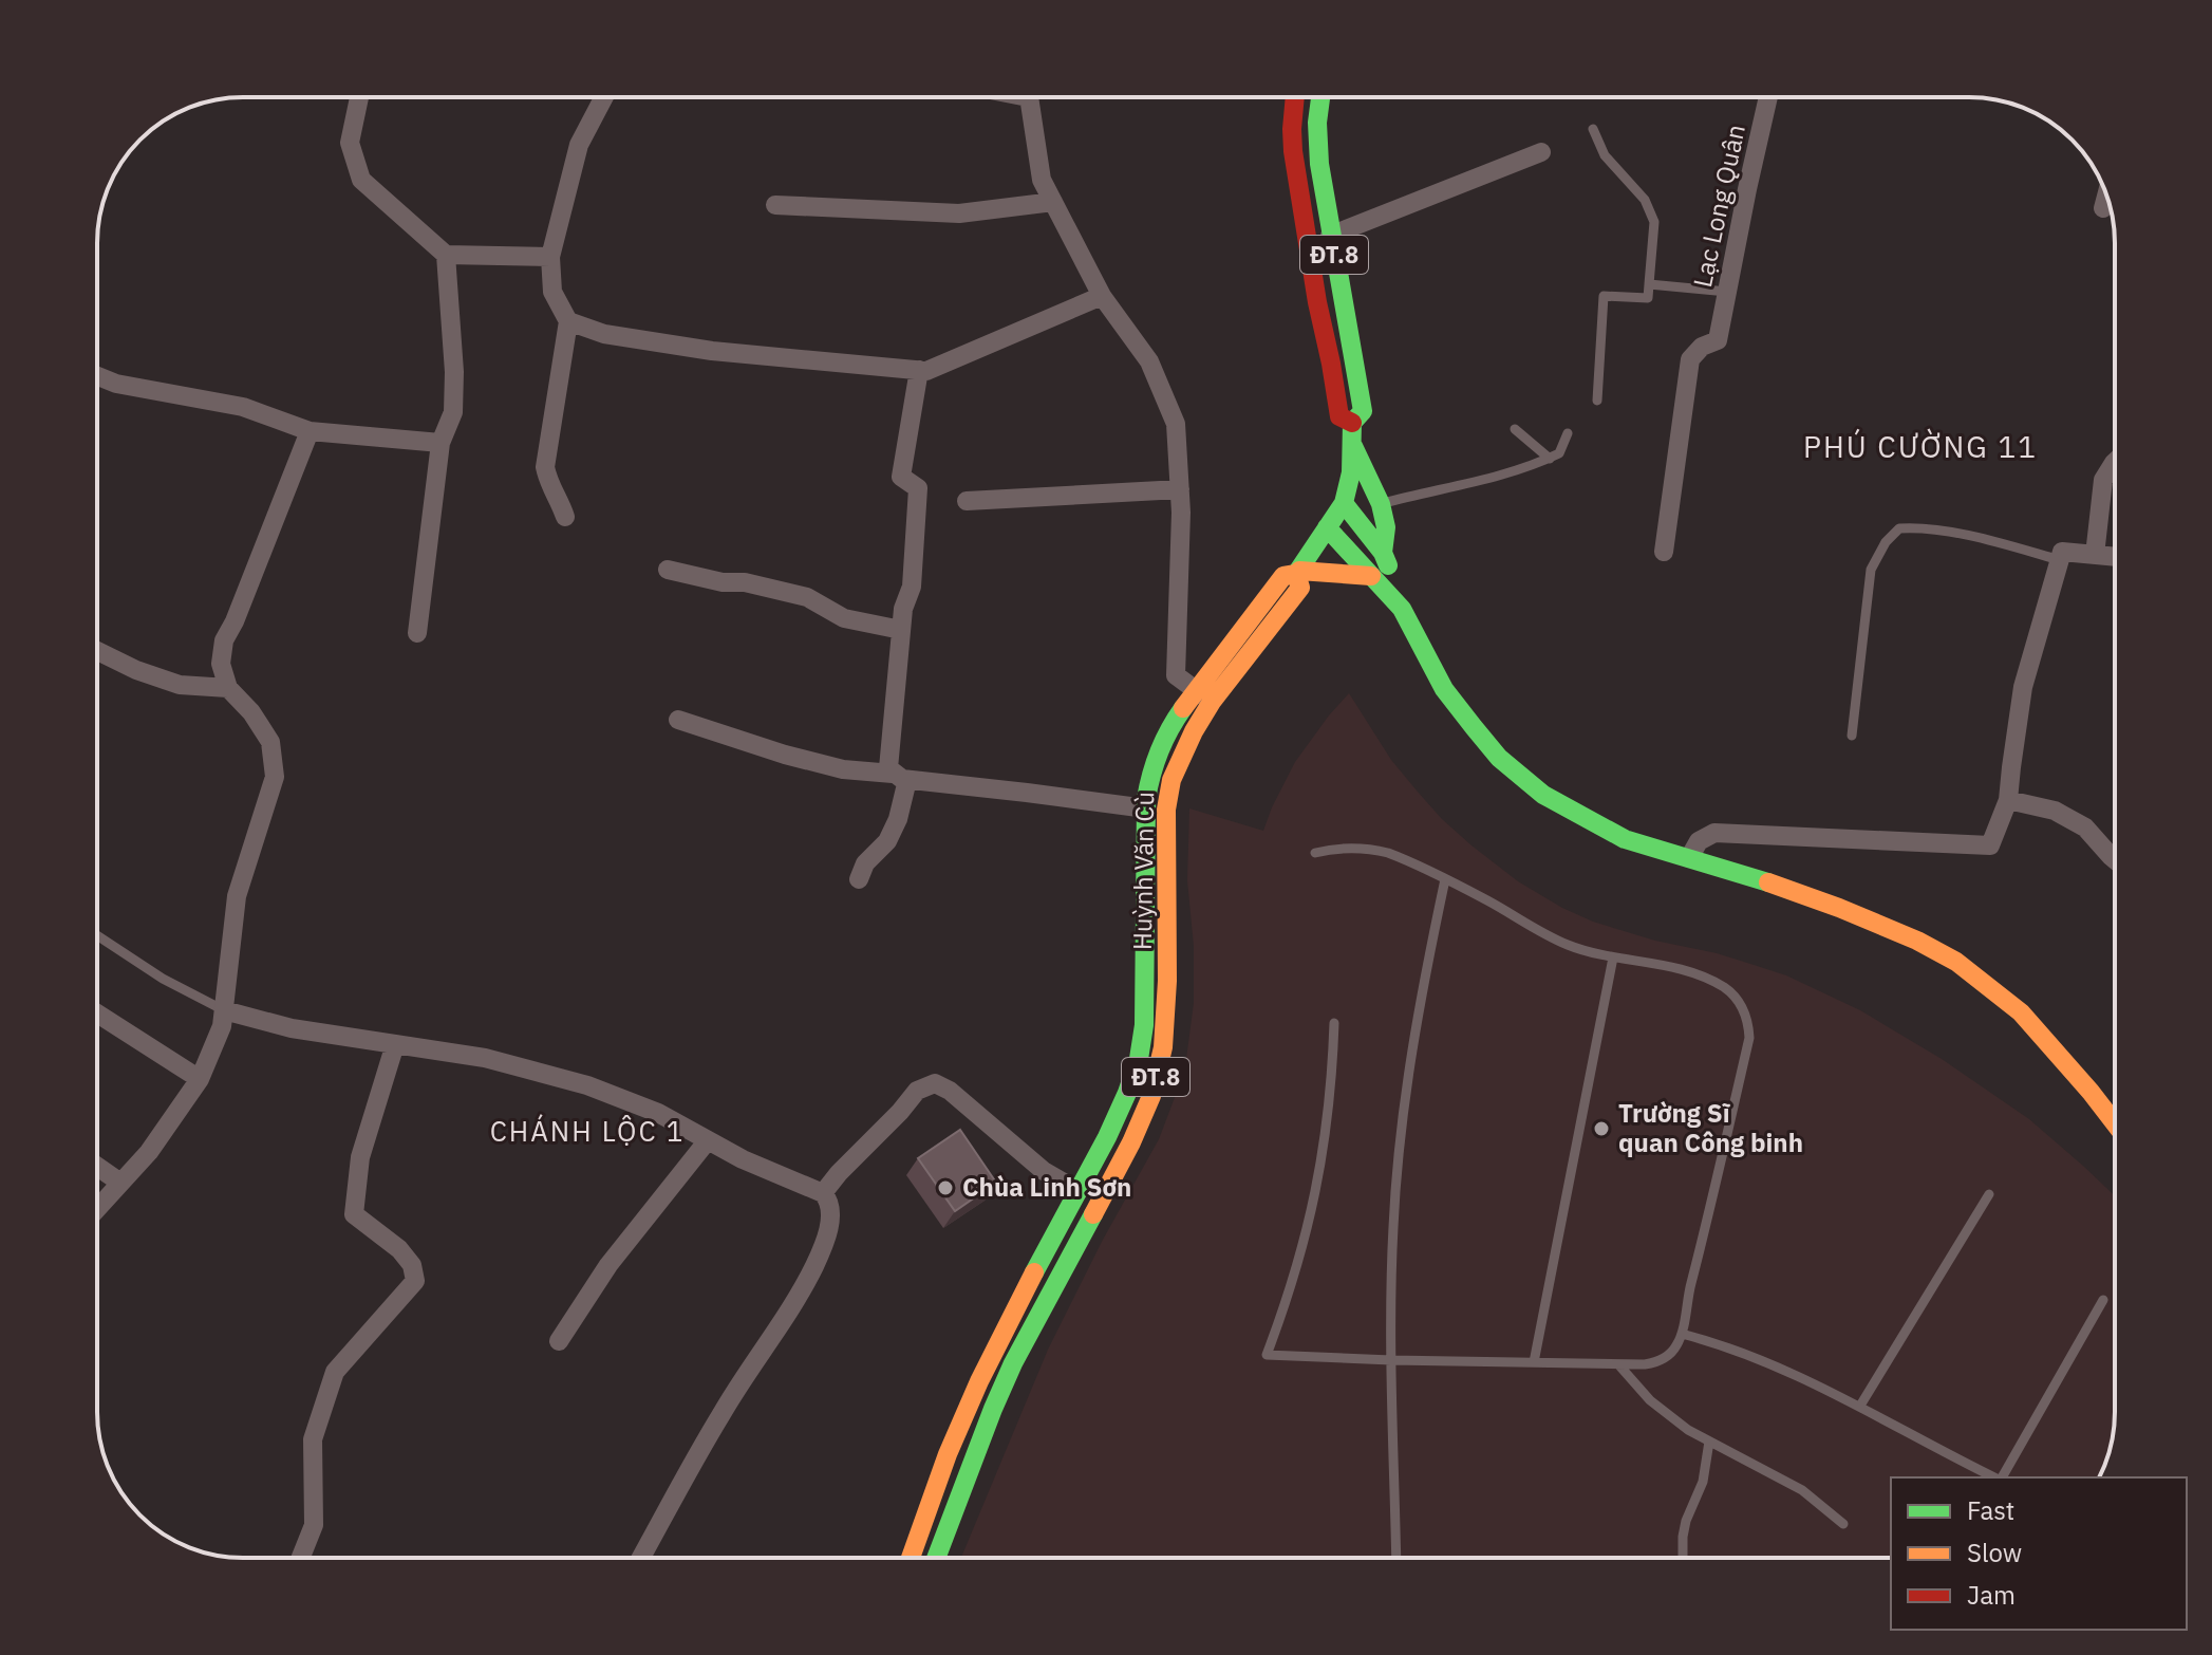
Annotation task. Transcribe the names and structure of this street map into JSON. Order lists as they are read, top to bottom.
{
  "streets": {
    "main road": ["ĐT.8", "Huỳnh Văn Cù"],
    "street": ["Lạc Long Quân"]
  },
  "districts": ["PHÚ CƯỜNG 11", "CHÁNH LỘC 1"],
  "places": ["Trường Sĩ quan Công binh", "Chùa Linh Sơn"],
  "legend": ["Fast", "Slow", "Jam"]
}
